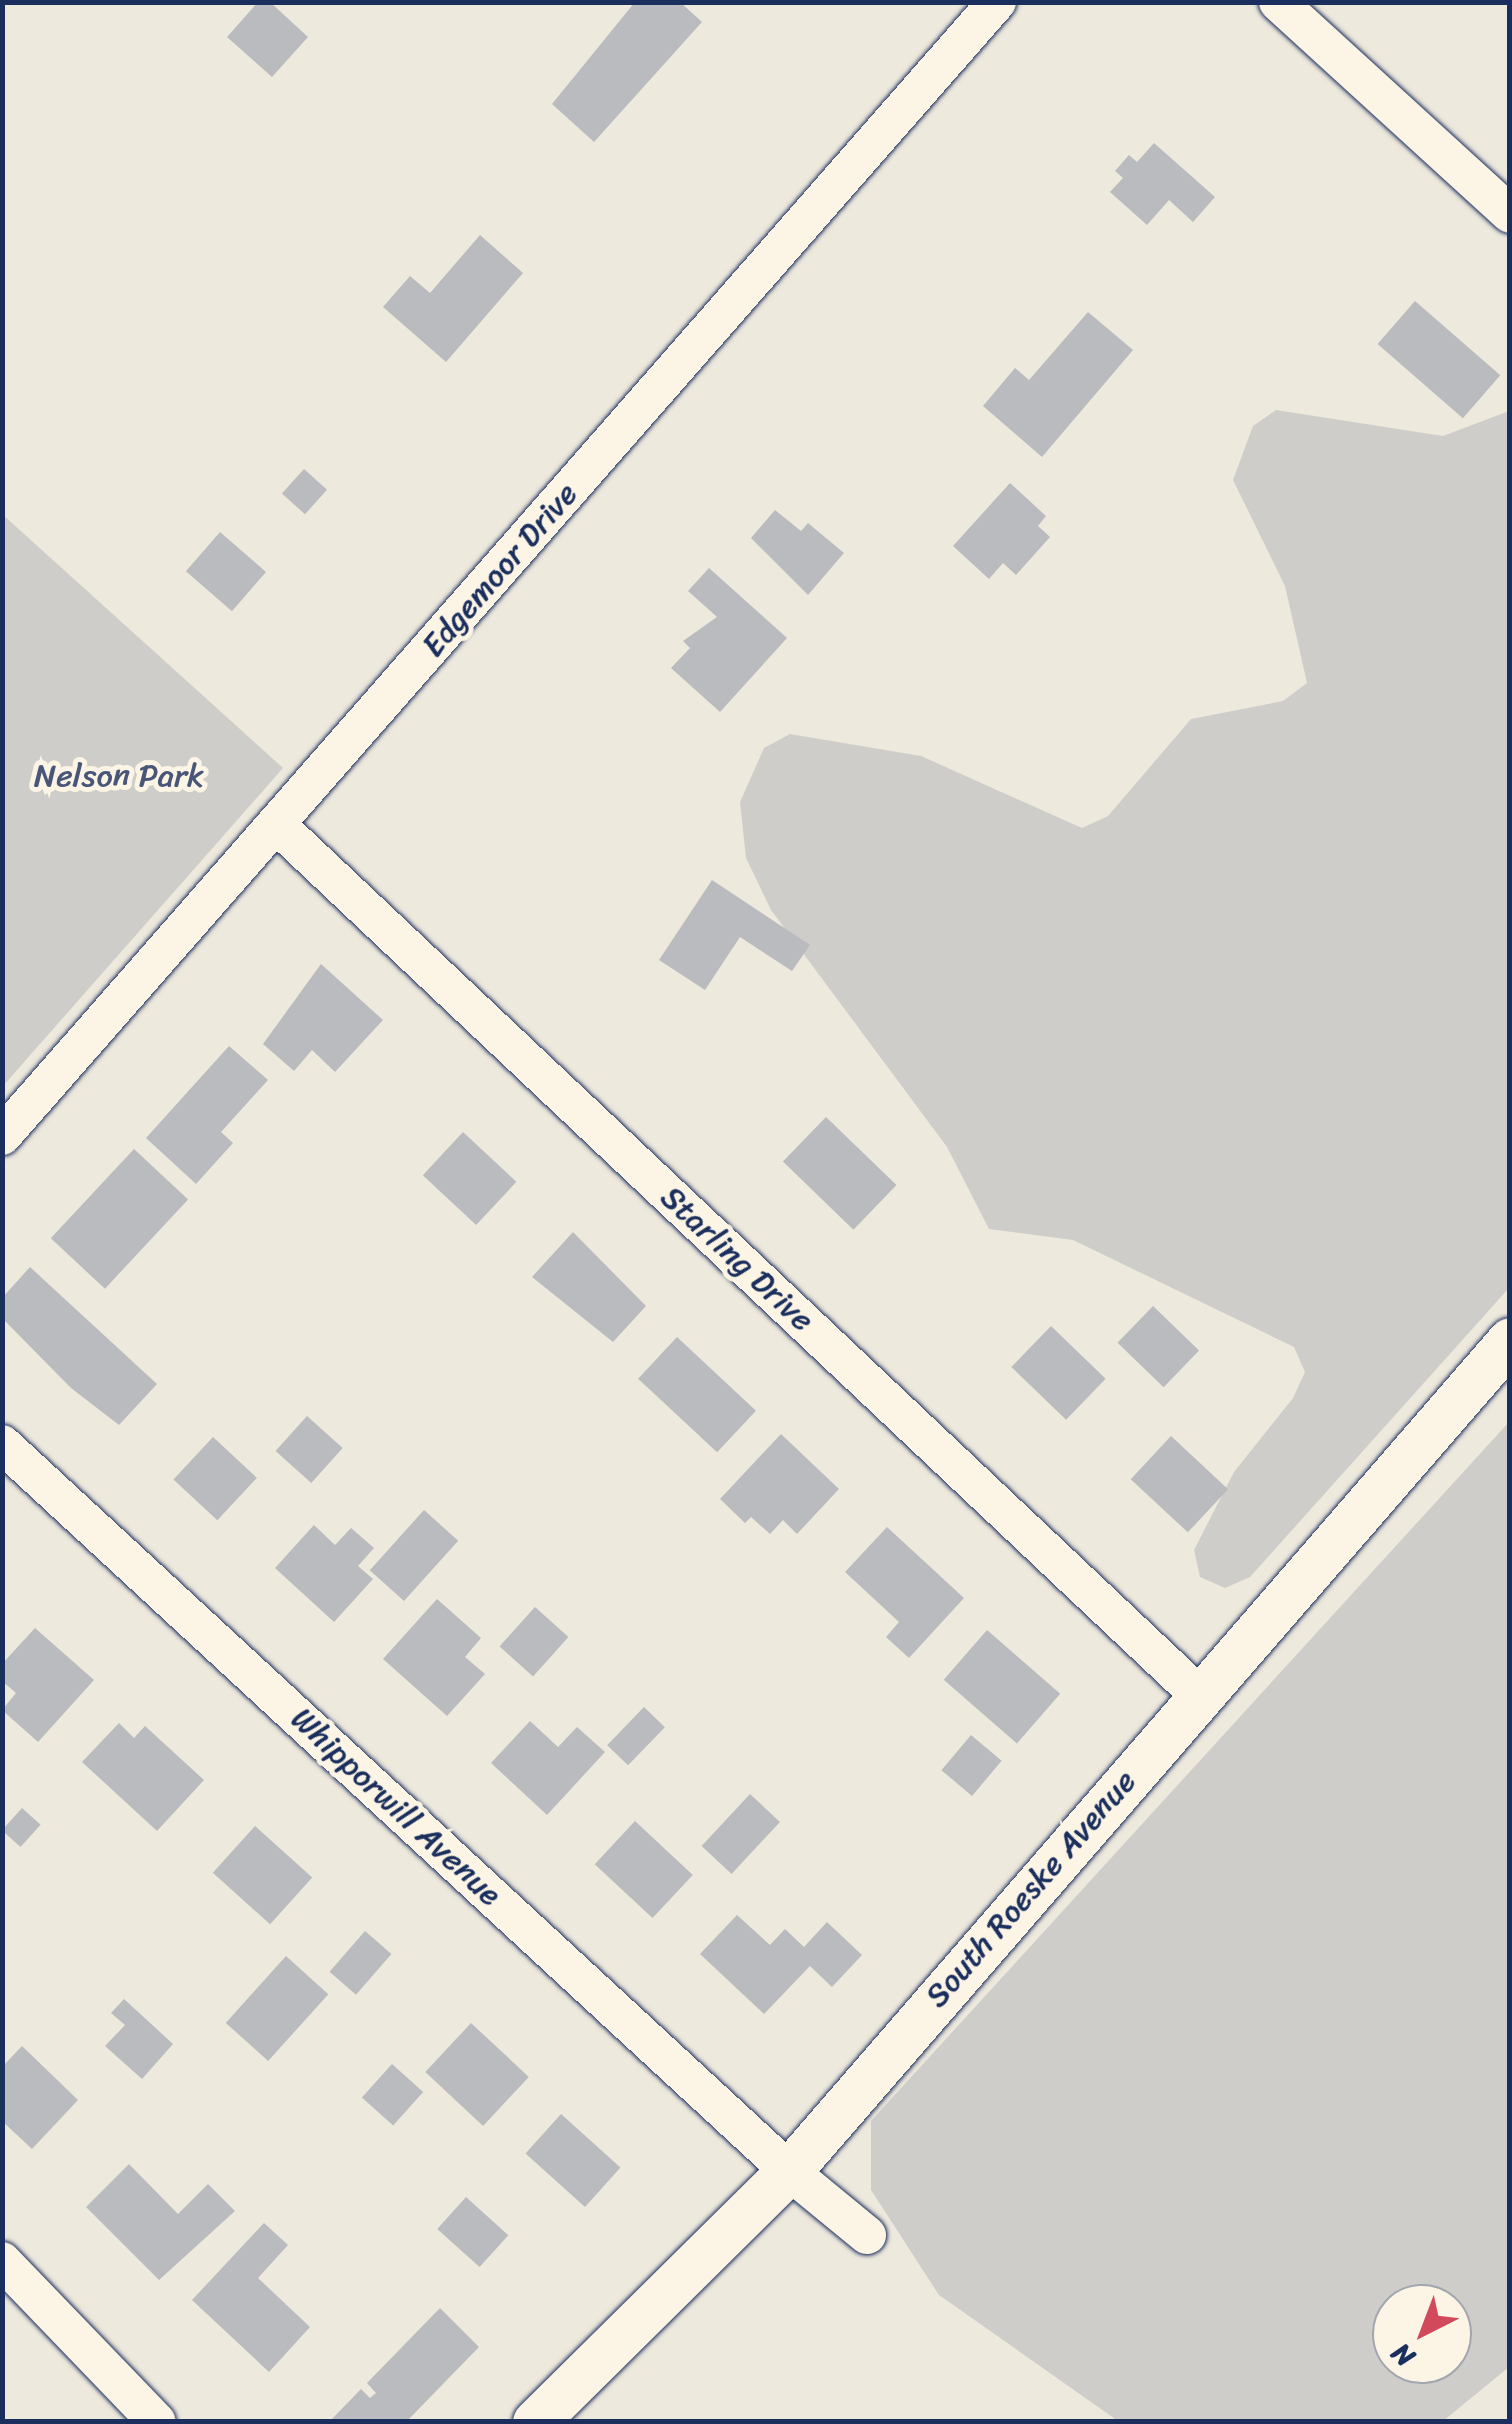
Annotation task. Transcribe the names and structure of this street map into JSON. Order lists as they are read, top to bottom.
{
  "streets": {
    "street": [
      "Edgemoor Drive",
      "Starling Drive",
      "Whipporwill Avenue",
      "South Roeske Avenue"
    ]
  },
  "crossings": [
    ["Edgemoor Drive", "Starling Drive"],
    ["Starling Drive", "South Roeske Avenue"],
    ["Whipporwill Avenue", "South Roeske Avenue"]
  ],
  "parks": ["Nelson Park"],
  "north": "bottom left"
}
